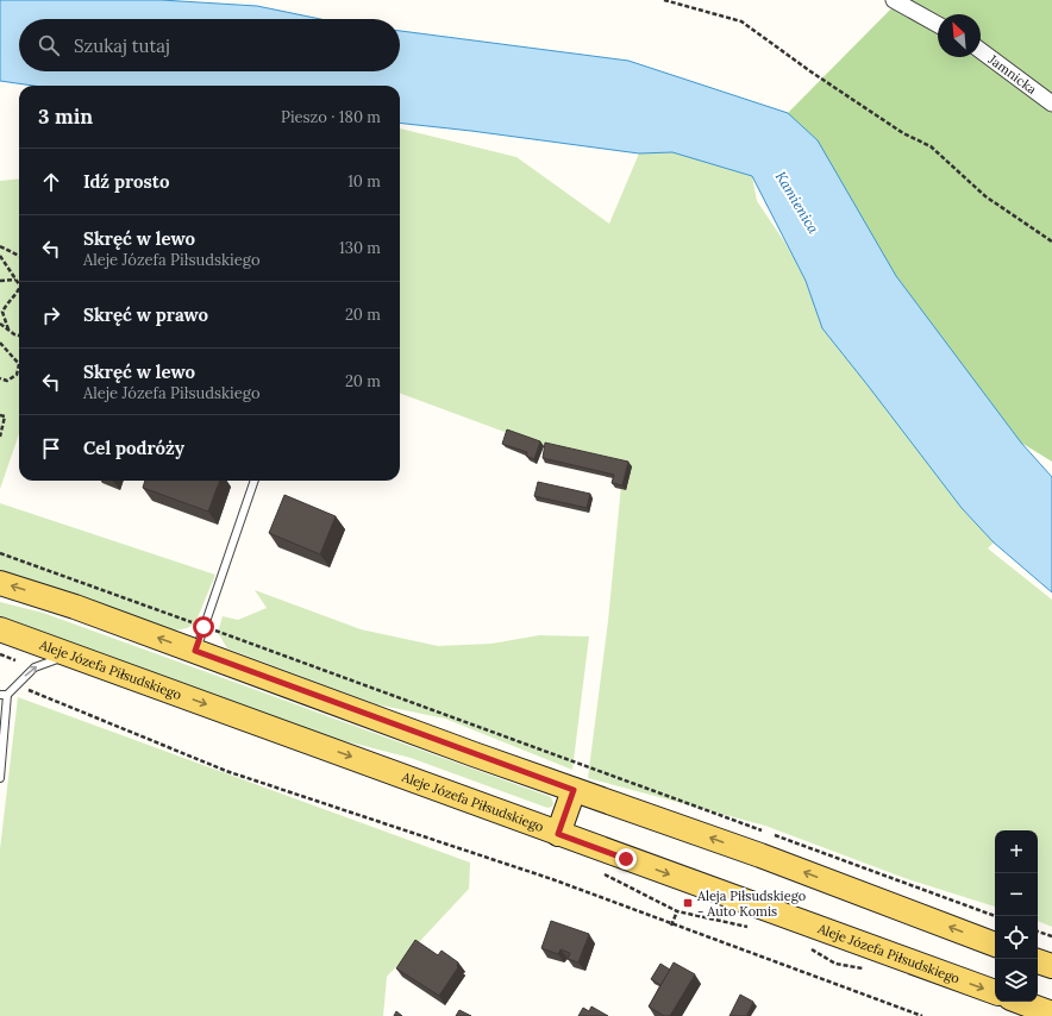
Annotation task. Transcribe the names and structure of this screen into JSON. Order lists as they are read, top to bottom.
{
  "streets": {
    "main road": ["Aleje Józefa Piłsudskiego"],
    "street": ["Jamnicka"]
  },
  "water": ["Kamienica"],
  "places": {
    "transit": ["Aleja Piłsudskiego - Auto Komis"]
  },
  "north": "top left",
  "page": {
    "search": "Szukaj tutaj",
    "heading": ["3 min", "Pieszo · 180 m"],
    "list": [
      ["Idź prosto", "10 m"],
      ["Skręć w lewo", "Aleje Józefa Piłsudskiego", "130 m"],
      ["Skręć w prawo", "20 m"],
      ["Skręć w lewo", "Aleje Józefa Piłsudskiego", "20 m"],
      "Cel podróży"
    ],
    "map_buttons": ["+", "−"]
  }
}
